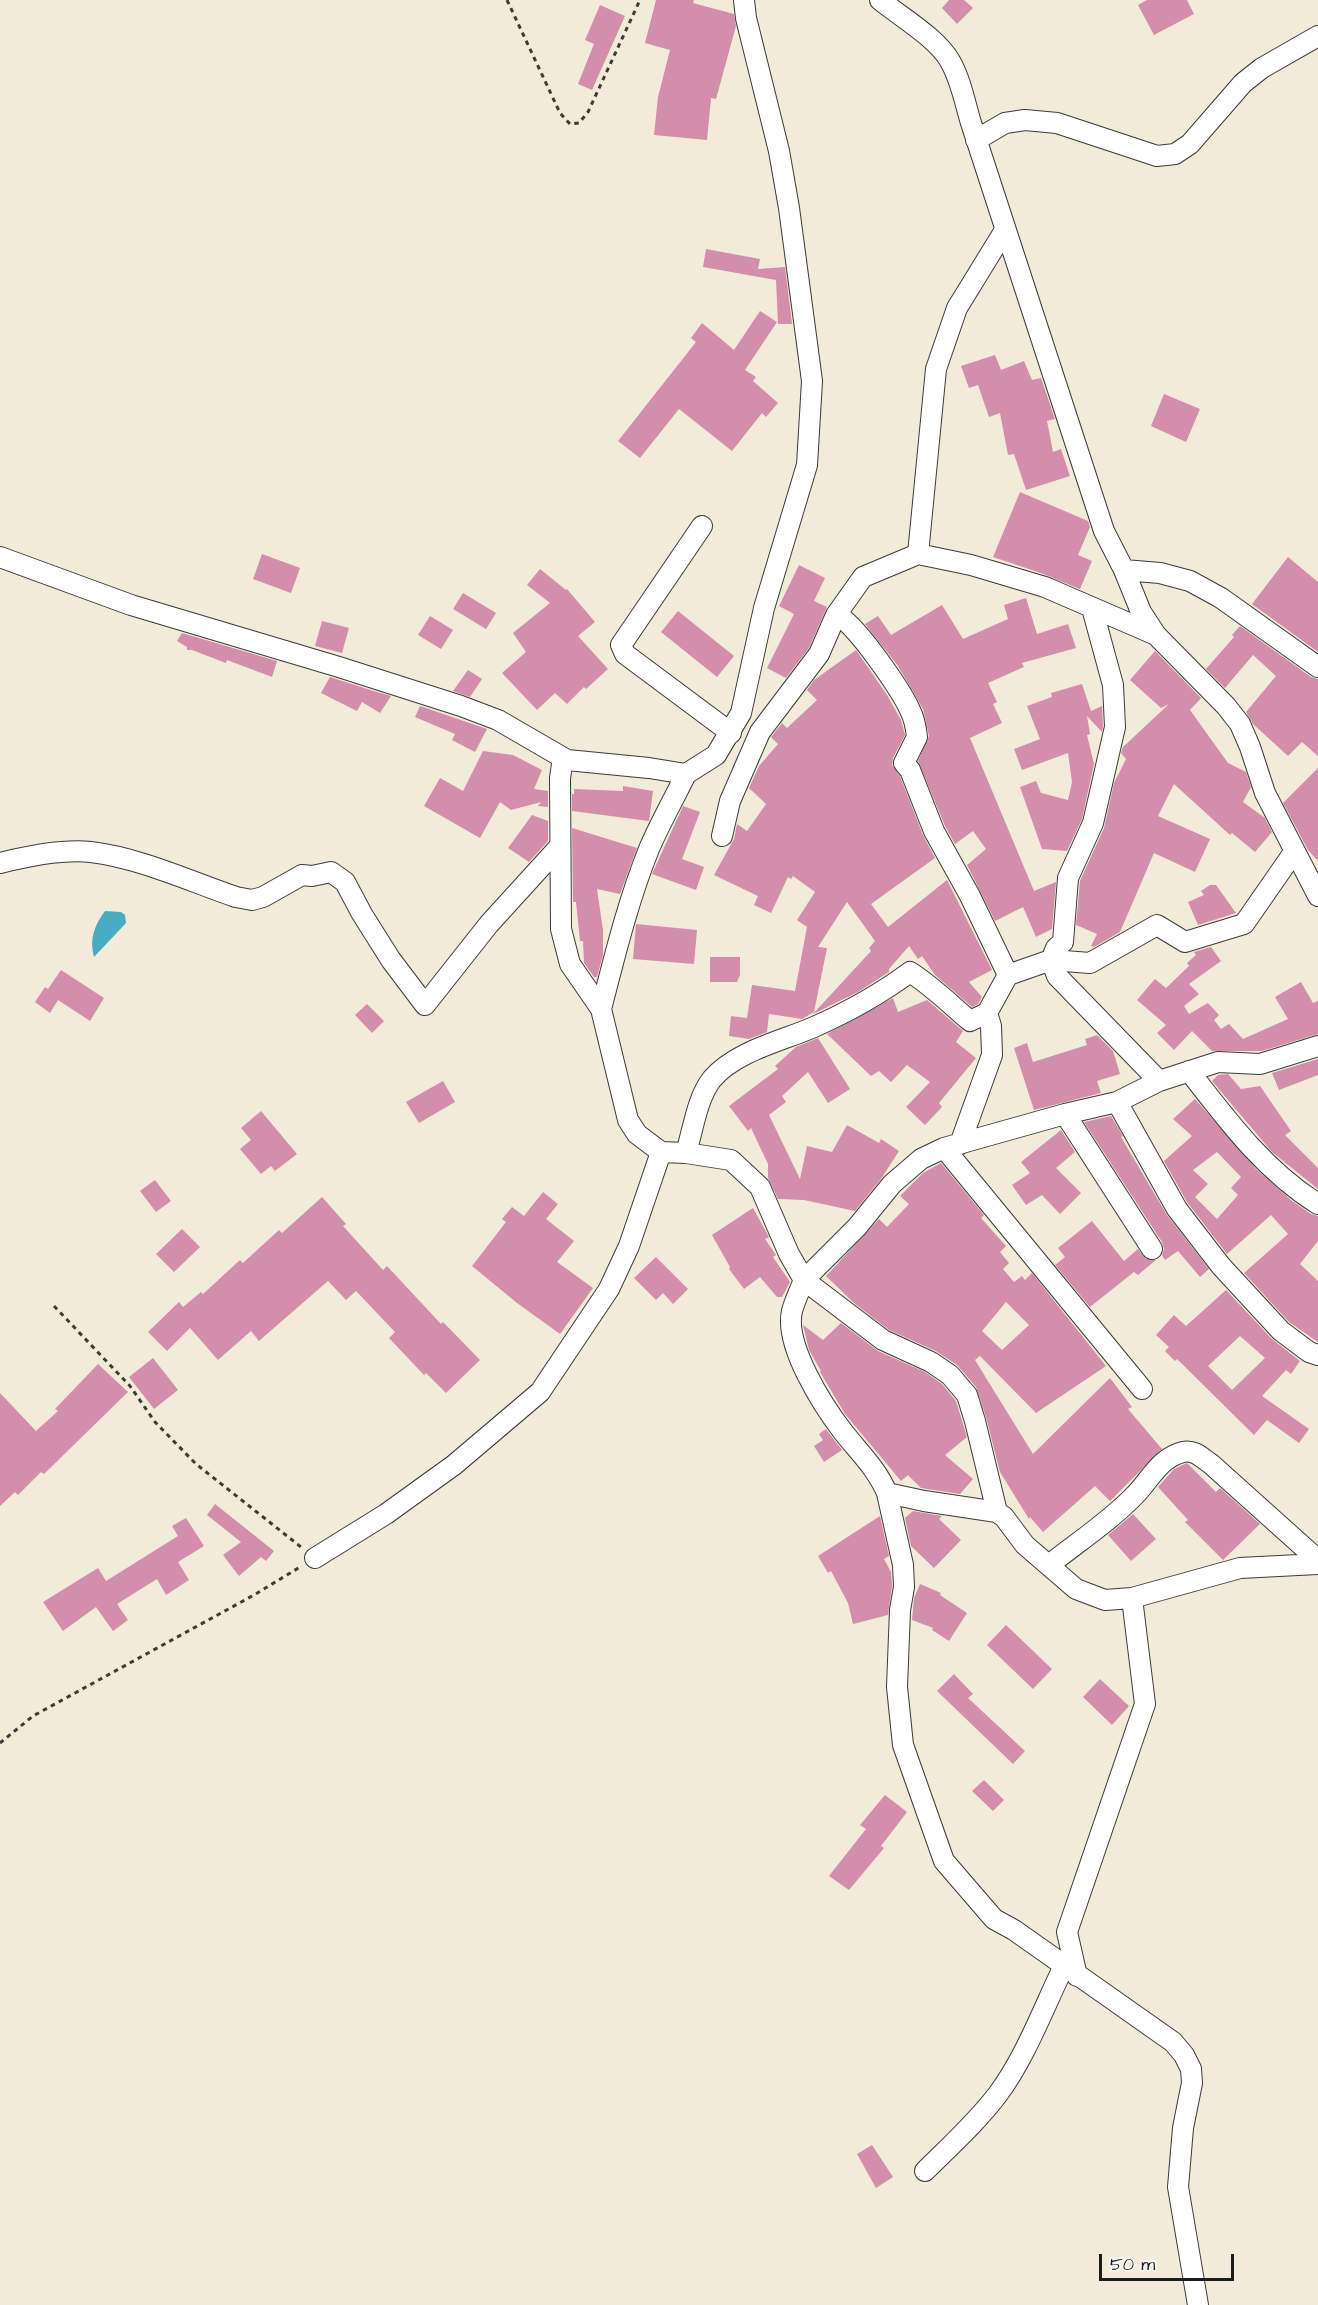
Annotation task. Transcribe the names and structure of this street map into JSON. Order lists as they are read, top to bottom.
{
  "scale_bar": "50 m"
}
